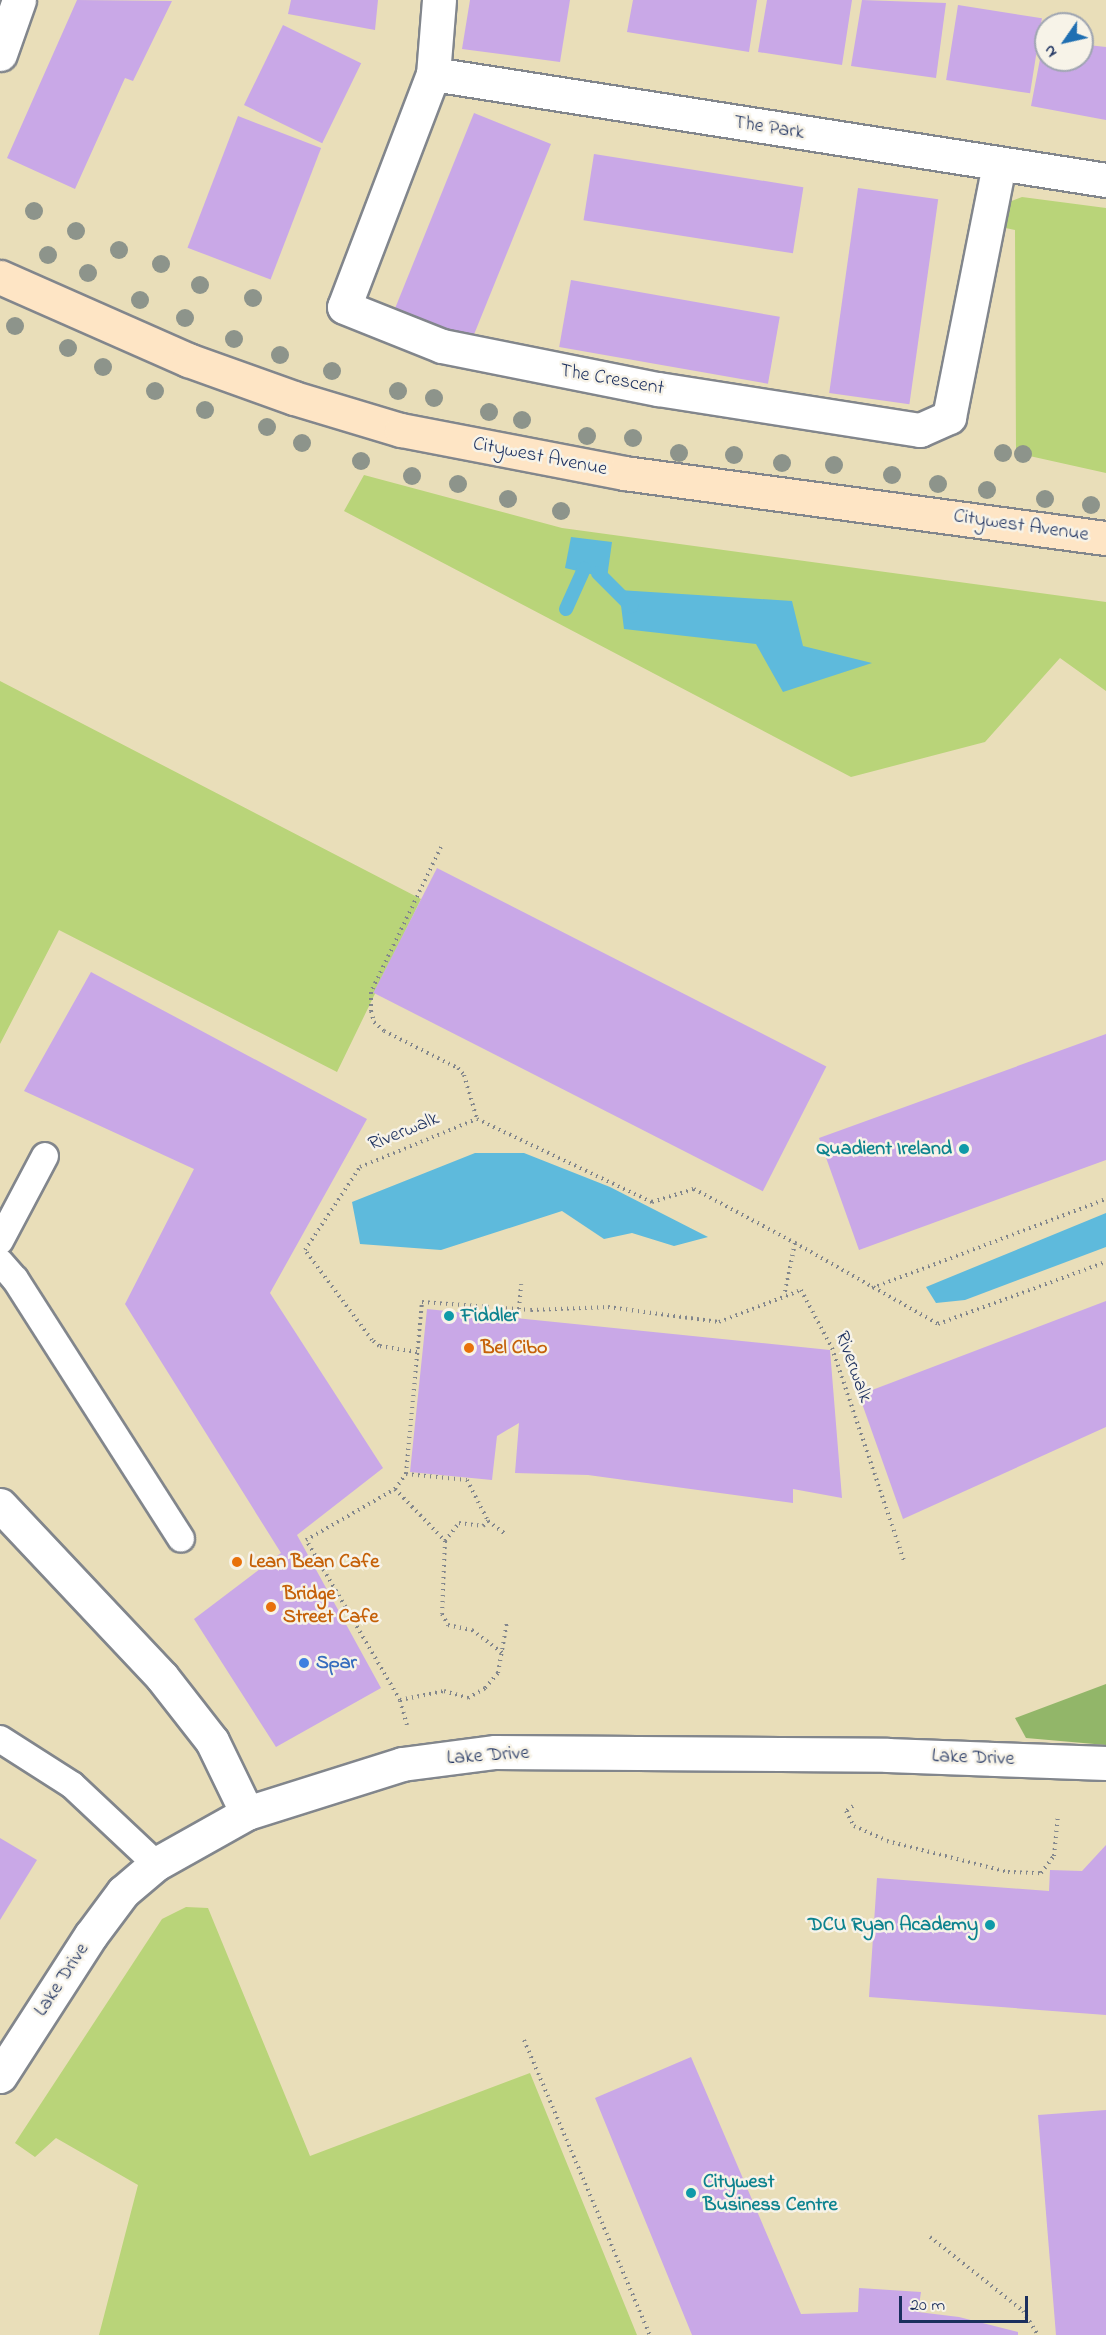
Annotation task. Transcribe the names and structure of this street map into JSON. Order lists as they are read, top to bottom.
{
  "streets": {
    "main road": ["Citywest Avenue"],
    "street": ["The Park", "The Crescent", "Lake Drive"],
    "path": ["Riverwalk"]
  },
  "crossings": [
    ["The Park", "The Crescent"]
  ],
  "places": [
    "Quadient Ireland",
    "Fiddler",
    "Bel Cibo",
    "Lean Bean Cafe",
    "Bridge Street Cafe",
    "Spar",
    "DCU Ryan Academy",
    "Citywest Business Centre"
  ],
  "scale_bar": "20 m",
  "north": "bottom left"
}
